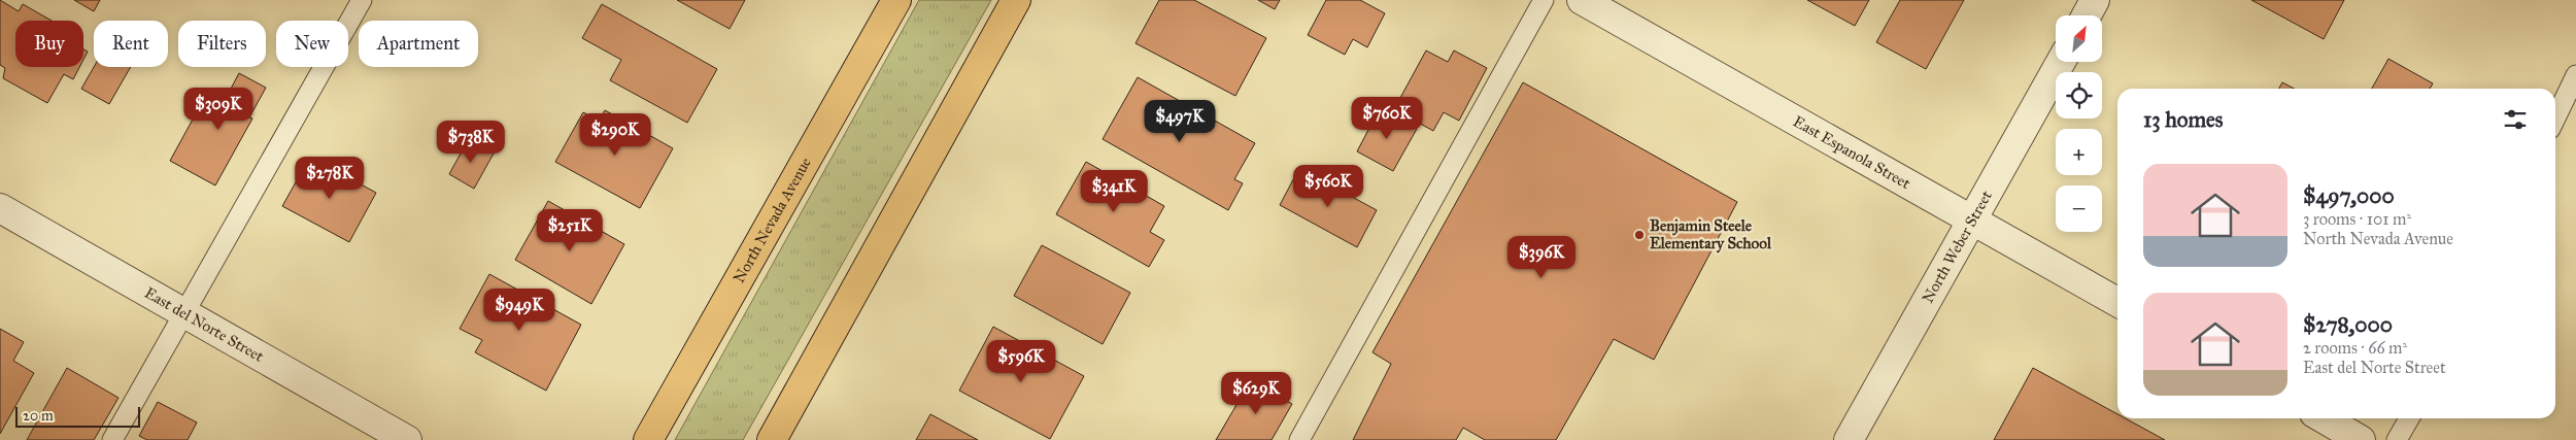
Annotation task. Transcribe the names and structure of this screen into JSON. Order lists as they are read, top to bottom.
{
  "streets": {
    "main road": ["North Nevada Avenue"],
    "street": ["East Espanola Street", "North Weber Street", "East del Norte Street"]
  },
  "crossings": [
    ["East Espanola Street", "North Weber Street"]
  ],
  "places": ["Benjamin Steele Elementary School"],
  "scale_bar": "20 m",
  "north": "top right",
  "page": {
    "map_buttons": ["+", "−"],
    "chip": [
      "Buy",
      "Rent",
      "Filters",
      "New",
      "Apartment"
    ],
    "price": [
      "$309K",
      "$760K",
      "$497K",
      "$290K",
      "$738K",
      "$278K",
      "$560K",
      "$341K",
      "$251K",
      "$396K",
      "$949K",
      "$596K",
      "$629K"
    ],
    "heading": "13 homes",
    "list": [
      {
        "name": "$497,000",
        "note": "3 rooms · 101 m² · North Nevada Avenue"
      },
      {
        "name": "$278,000",
        "note": "2 rooms · 66 m² · East del Norte Street"
      }
    ],
    "scale": "20 m"
  }
}
